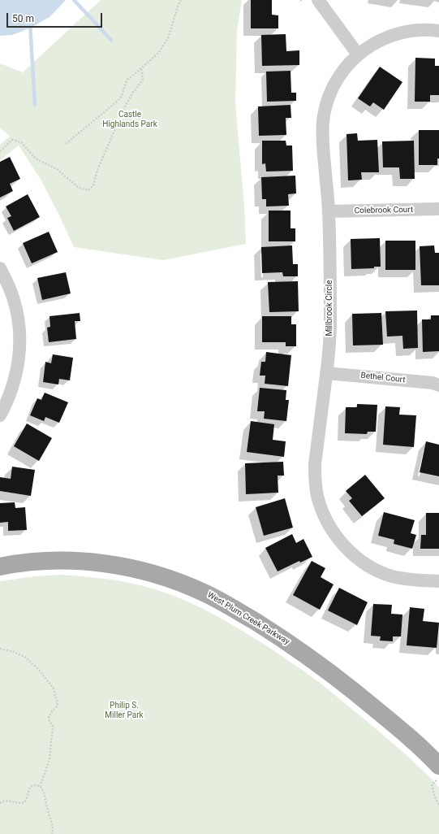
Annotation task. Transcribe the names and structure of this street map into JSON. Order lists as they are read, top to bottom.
{
  "streets": {
    "main road": ["West Plum Creek Parkway"],
    "street": ["Colebrook Court", "Millbrook Circle", "Bethel Court"]
  },
  "crossings": [
    ["Colebrook Court", "Millbrook Circle"],
    ["Millbrook Circle", "Bethel Court"]
  ],
  "parks": ["Castle Highlands Park", "Philip S. Miller Park"],
  "scale_bar": "50 m"
}
